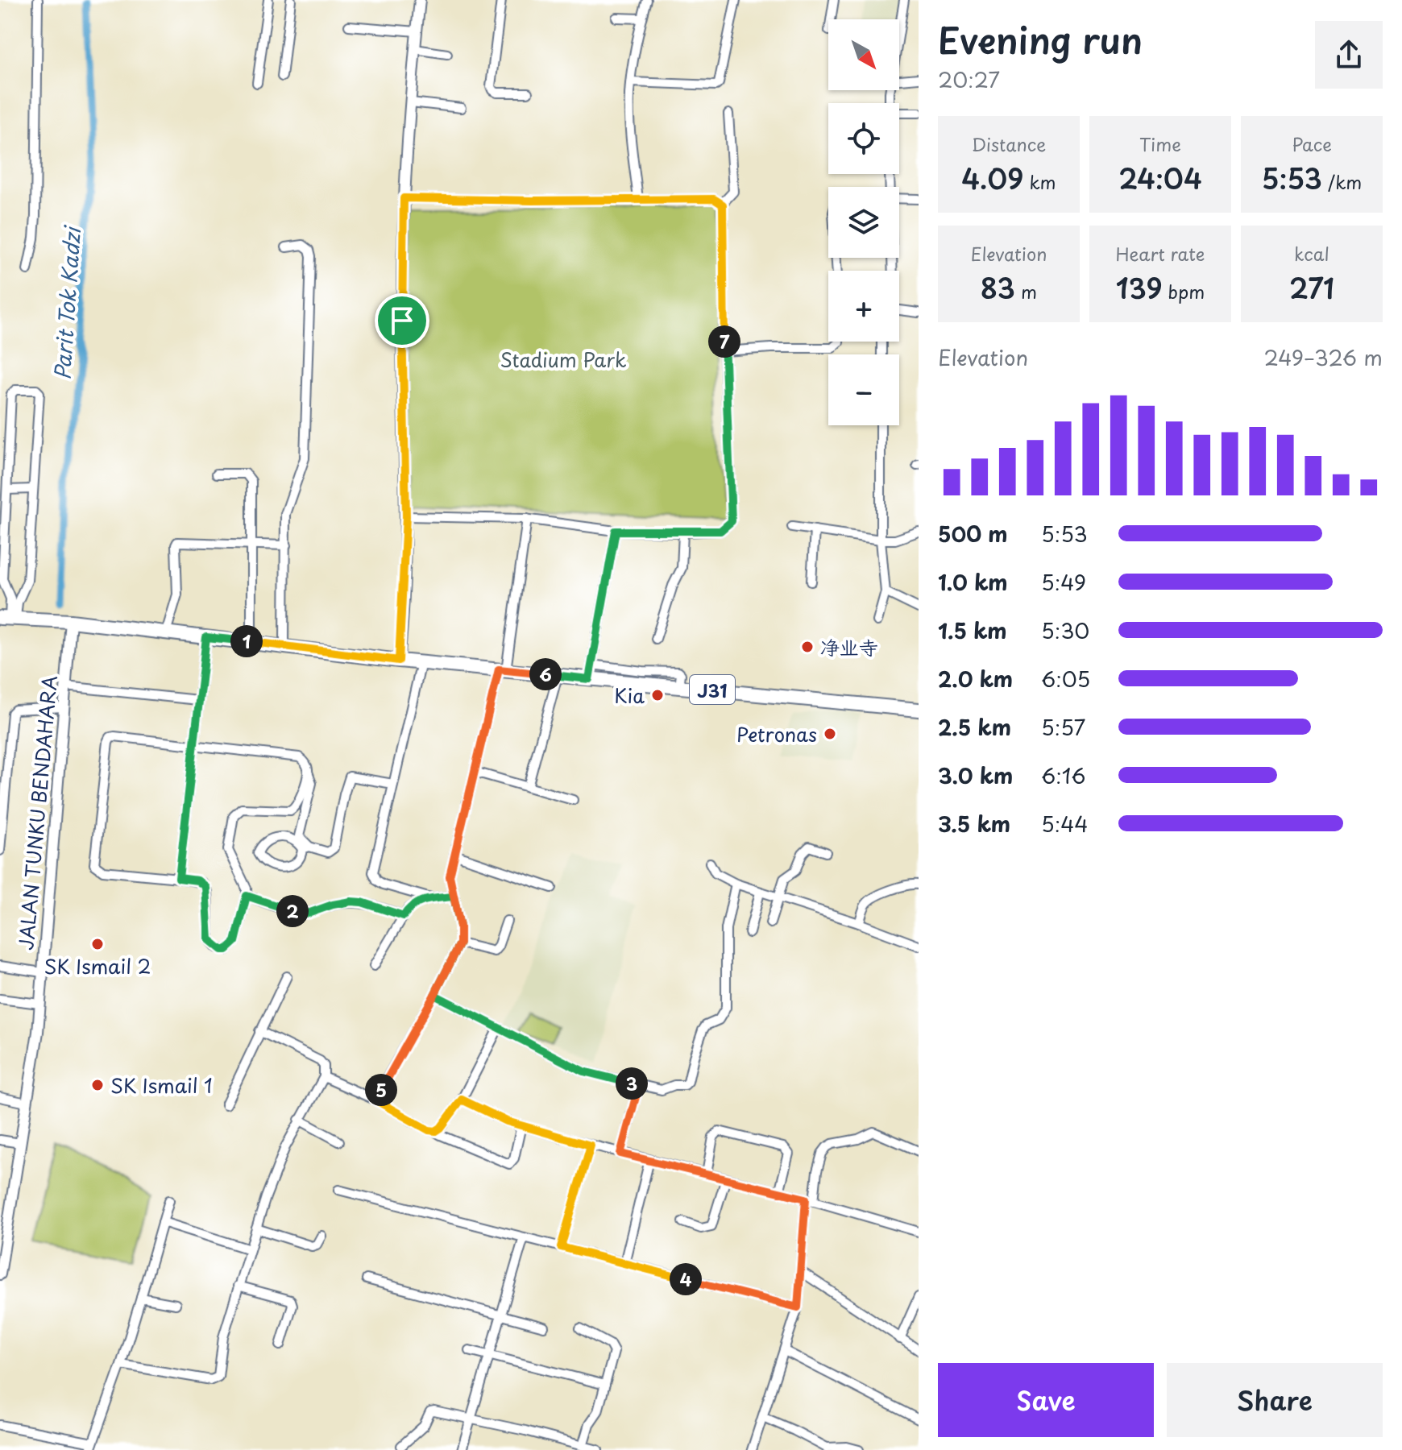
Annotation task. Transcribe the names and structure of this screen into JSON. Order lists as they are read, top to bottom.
{
  "streets": {
    "main road": ["J31"],
    "street": ["JALAN TUNKU BENDAHARA"]
  },
  "crossings": [
    ["J31", "JALAN TUNKU BENDAHARA"]
  ],
  "water": ["Parit Tok Kadzi"],
  "parks": ["Stadium Park"],
  "places": [
    "净业寺",
    "Kia",
    "Petronas",
    "SK Ismail 2",
    "SK Ismail 1"
  ],
  "north": "bottom right",
  "page": {
    "heading": ["Evening run", "20:27"],
    "map_buttons": ["+", "−"],
    "stats": [
      ["Distance", "4.09 km"],
      ["Time", "24:04"],
      ["Pace", "5:53 /km"],
      ["Elevation", "83 m"],
      ["Heart rate", "139 bpm"],
      ["kcal", "271"]
    ],
    "pins": [
      "7",
      "1",
      "6",
      "2",
      "3",
      "5",
      "4"
    ],
    "chart": ["Elevation", "249–326 m"],
    "list": [
      {
        "name": "500 m",
        "note": "5:53"
      },
      {
        "name": "1.0 km",
        "note": "5:49"
      },
      {
        "name": "1.5 km",
        "note": "5:30"
      },
      {
        "name": "2.0 km",
        "note": "6:05"
      },
      {
        "name": "2.5 km",
        "note": "5:57"
      },
      {
        "name": "3.0 km",
        "note": "6:16"
      },
      {
        "name": "3.5 km",
        "note": "5:44"
      }
    ],
    "buttons": ["Save", "Share"]
  }
}
